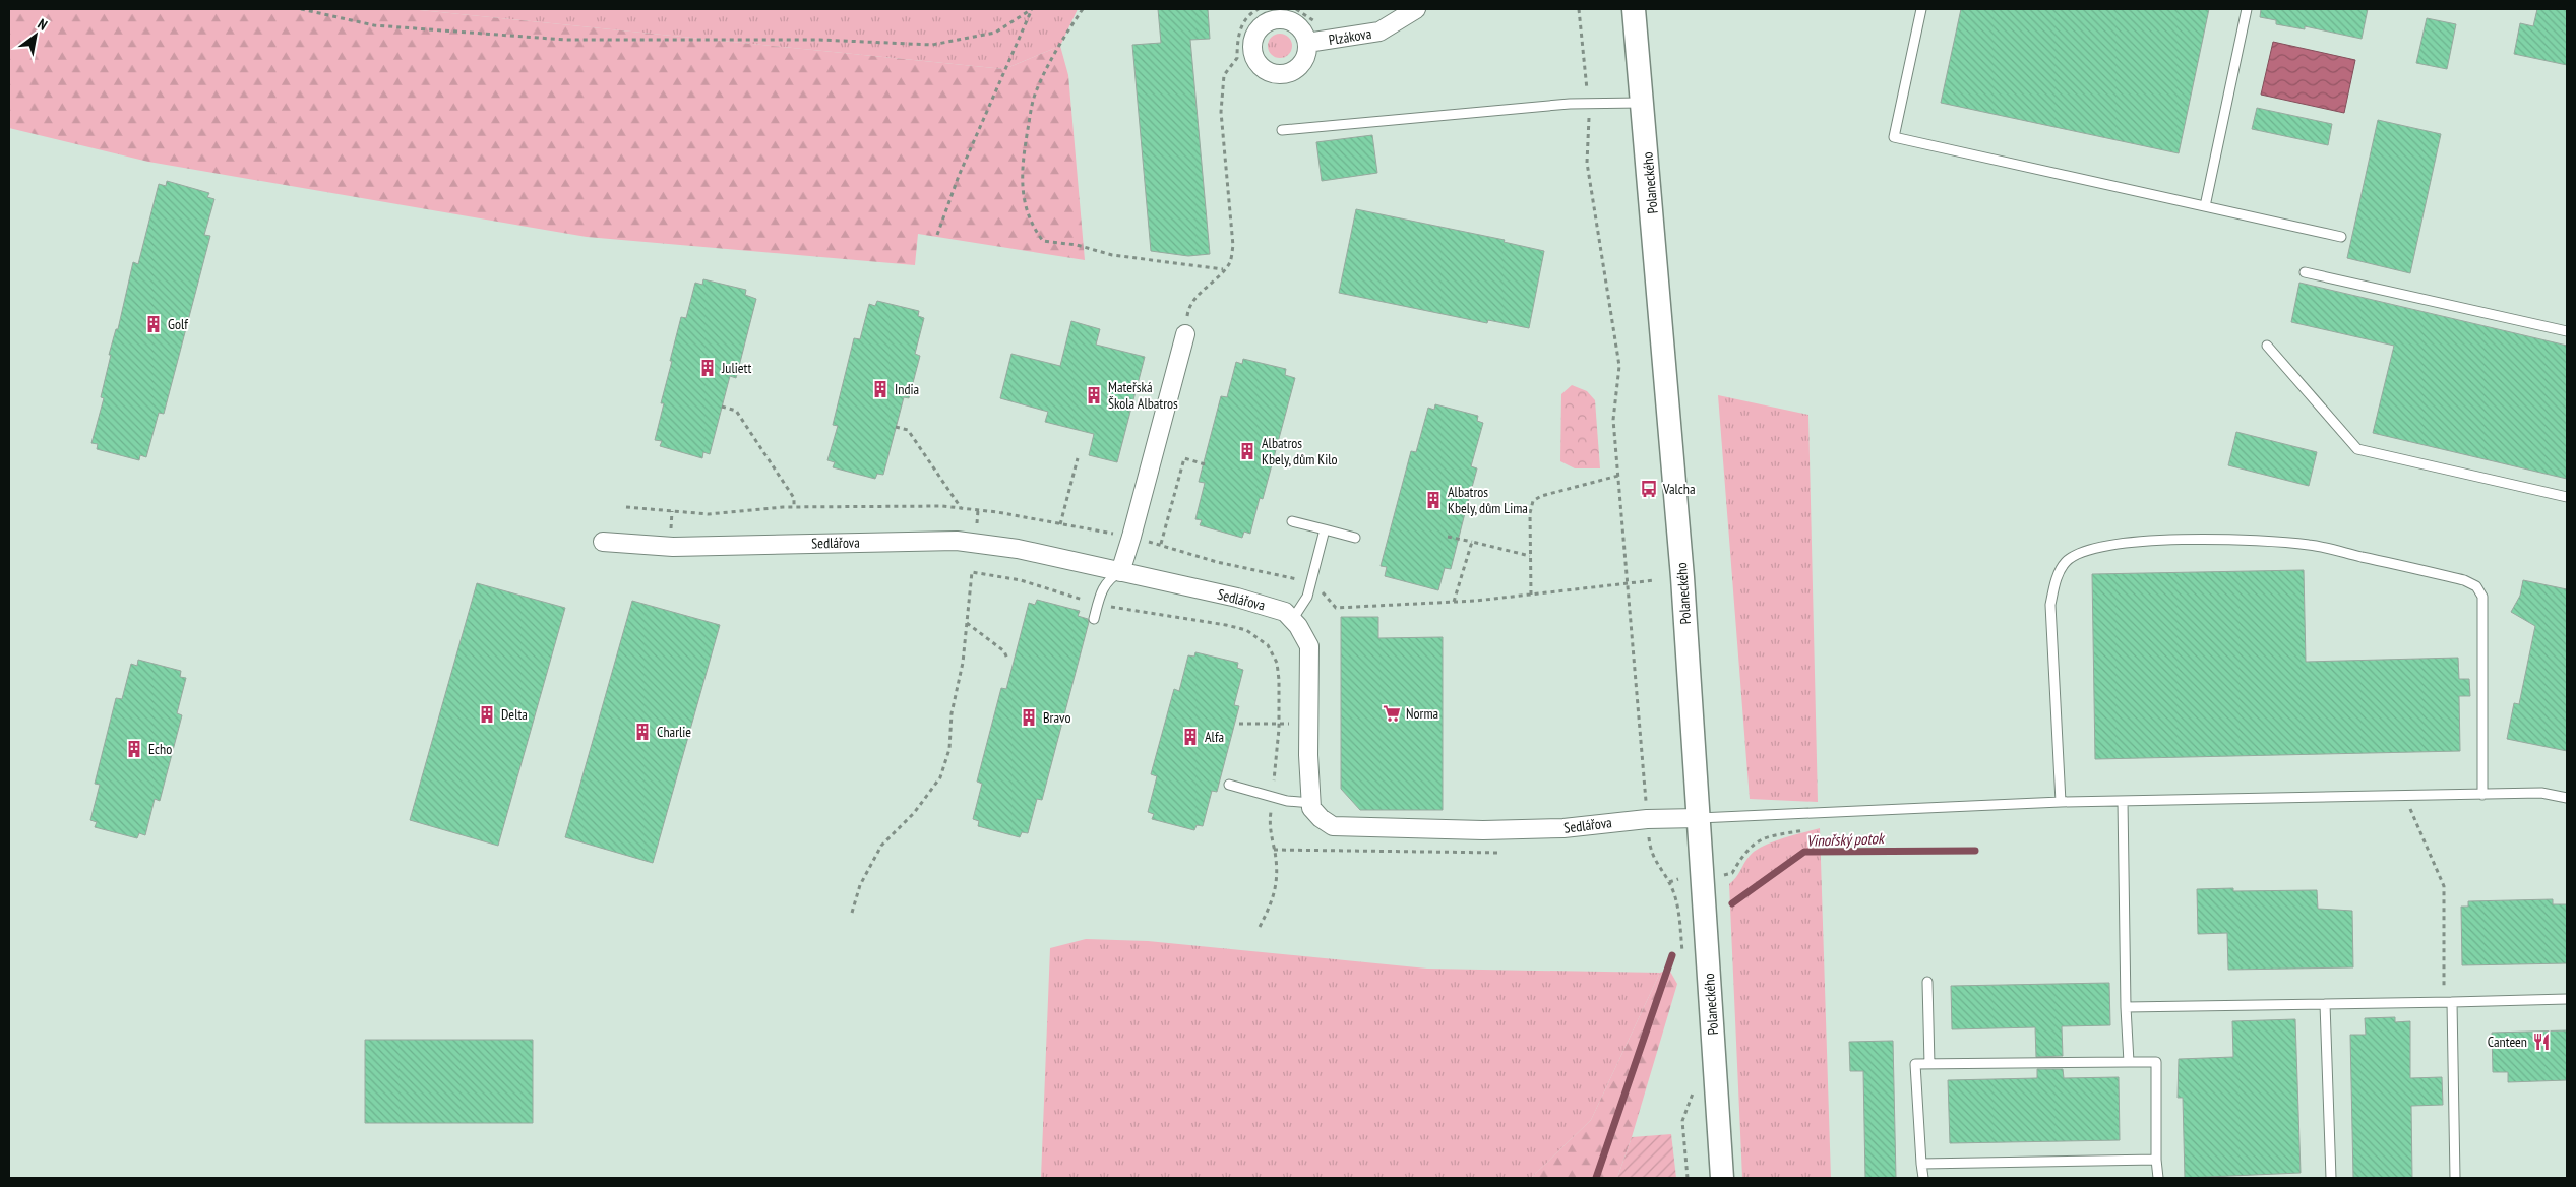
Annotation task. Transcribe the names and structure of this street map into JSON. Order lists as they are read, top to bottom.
{
  "streets": {
    "street": ["Plzákova", "Polaneckého", "Sedlářova"]
  },
  "crossings": [
    ["Polaneckého", "Sedlářova"]
  ],
  "water": ["Vinořský potok"],
  "places": {
    "building": [
      "Golf",
      "Juliett",
      "India",
      "Mateřská Škola Albatros",
      "Albatros Kbely, dům Kilo",
      "Albatros Kbely, dům Lima",
      "Delta",
      "Bravo",
      "Charlie",
      "Alfa",
      "Echo"
    ],
    "bus stop": ["Valcha"],
    "supermarket": ["Norma"],
    "restaurant": ["Canteen"]
  },
  "north": "top right"
}
